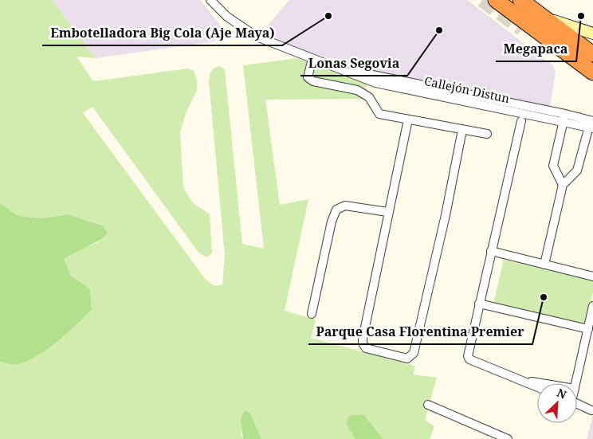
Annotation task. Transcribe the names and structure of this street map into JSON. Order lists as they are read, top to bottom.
{
  "streets": {
    "street": ["Callejón Distun"]
  },
  "places": [
    "Embotelladora Big Cola (Aje Maya)",
    "Megapaca",
    "Lonas Segovia",
    "Parque Casa Florentina Premier"
  ],
  "north": "top right"
}
